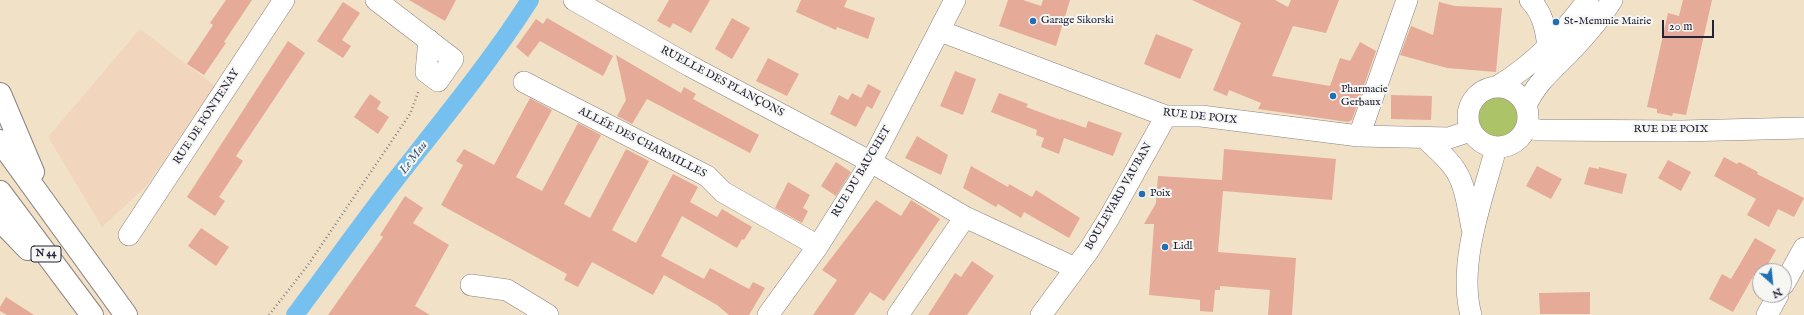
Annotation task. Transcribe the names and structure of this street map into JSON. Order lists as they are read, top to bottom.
{
  "streets": {
    "main road": ["N 44"],
    "street": [
      "RUELLE DES PLANÇONS",
      "RUE DE FONTENAY",
      "RUE DE POIX",
      "ALLÉE DES CHARMILLES",
      "RUE DU BAUCHET",
      "BOULEVARD VAUBAN"
    ]
  },
  "crossings": [
    ["RUELLE DES PLANÇONS", "RUE DU BAUCHET"],
    ["RUELLE DES PLANÇONS", "BOULEVARD VAUBAN"],
    ["RUE DE POIX", "RUE DU BAUCHET"],
    ["RUE DE POIX", "BOULEVARD VAUBAN"],
    ["ALLÉE DES CHARMILLES", "RUE DU BAUCHET"]
  ],
  "water": ["Le Mau"],
  "places": [
    "Garage Sikorski",
    "St-Memmie Mairie",
    "Pharmacie Gerbaux",
    "Poix",
    "Lidl"
  ],
  "scale_bar": "20 m",
  "north": "bottom right"
}
